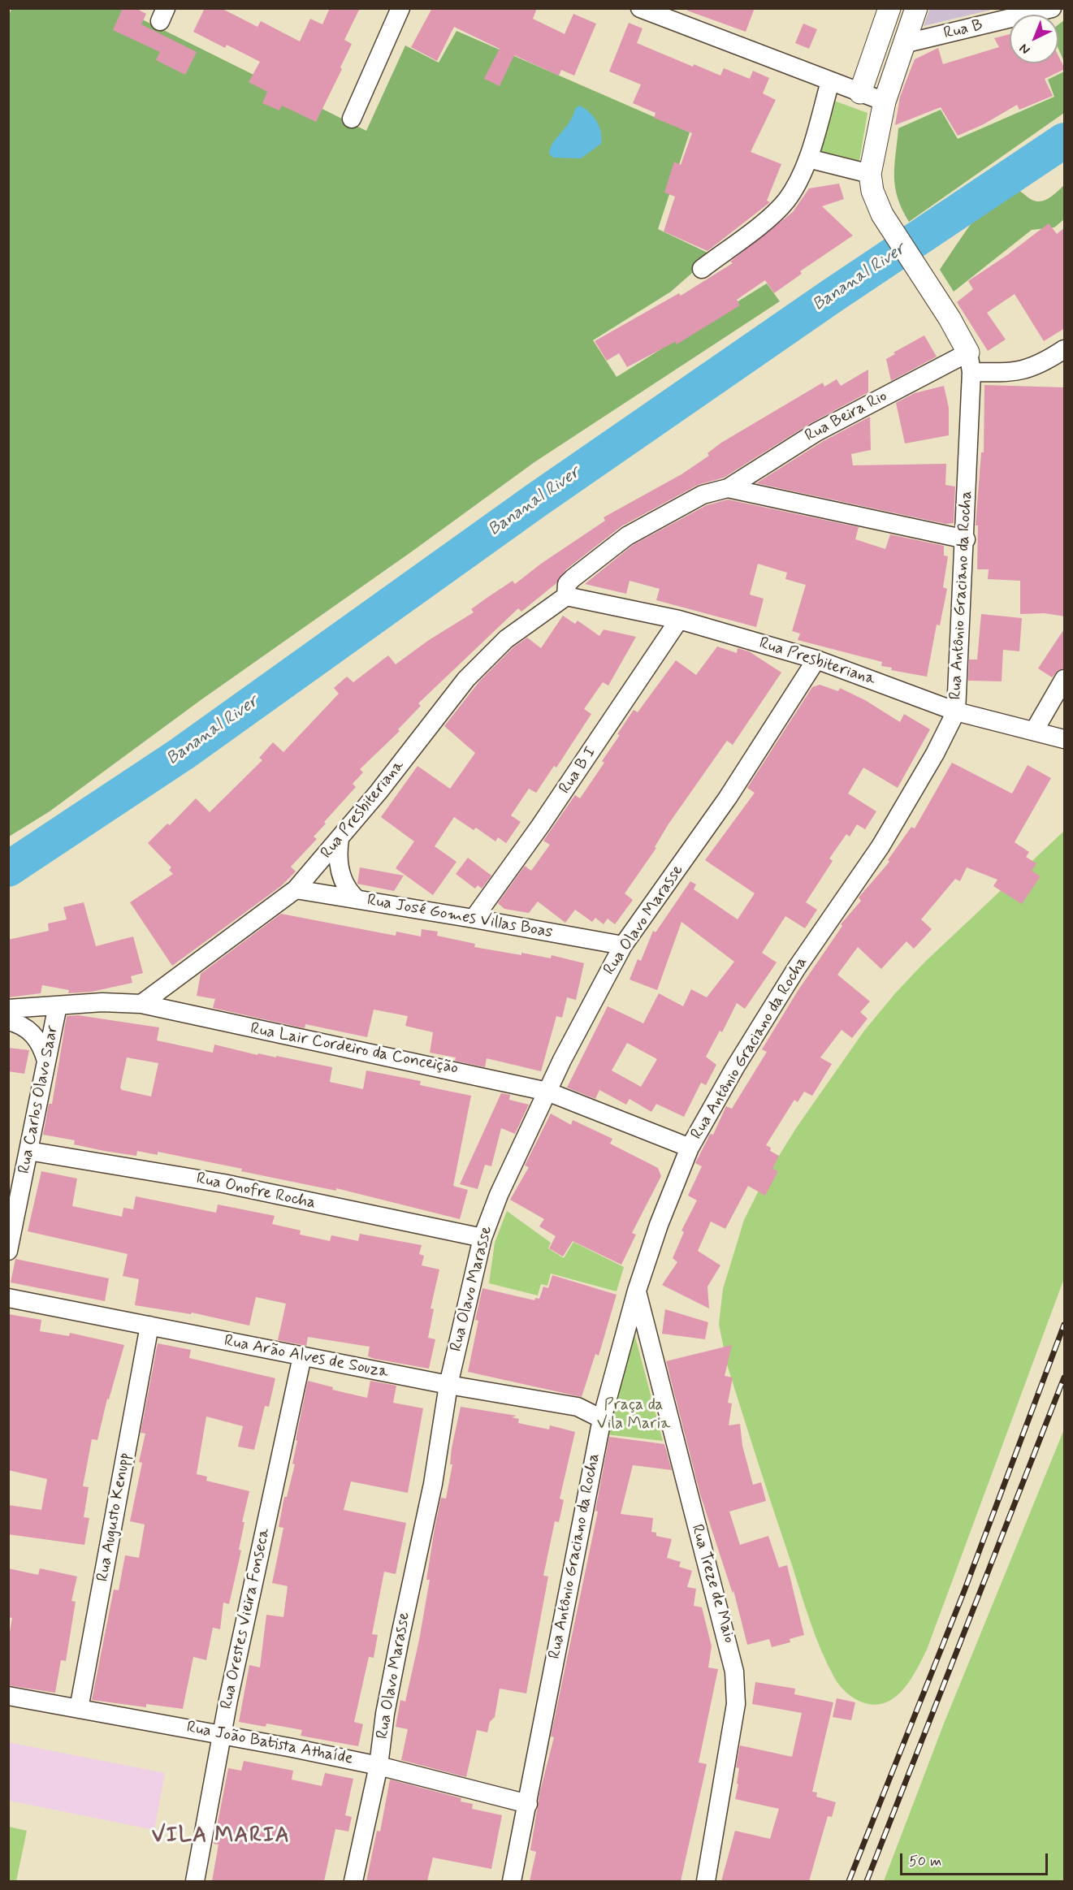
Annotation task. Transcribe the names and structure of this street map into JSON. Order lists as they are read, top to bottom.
{
  "streets": {
    "street": [
      "Rua B",
      "Rua Beira Rio",
      "Rua Antônio Graciano da Rocha",
      "Rua Presbiteriana",
      "Rua B I",
      "Rua José Gomes Villas Boas",
      "Rua Olavo Marasse",
      "Rua Lair Cordeiro da Conceição",
      "Rua Carlos Olavo Saar",
      "Rua Onofre Rocha",
      "Rua Arão Alves de Souza",
      "Rua Augusto Kenupp",
      "Rua Treze de Maio",
      "Rua Orestes Vieira Fonseca",
      "Rua João Batista Athaíde"
    ]
  },
  "crossings": [
    ["Rua Beira Rio", "Rua Antônio Graciano da Rocha"],
    ["Rua Beira Rio", "Rua Presbiteriana"],
    ["Rua Antônio Graciano da Rocha", "Rua Presbiteriana"],
    ["Rua Antônio Graciano da Rocha", "Rua Lair Cordeiro da Conceição"],
    ["Rua Antônio Graciano da Rocha", "Rua Arão Alves de Souza"],
    ["Rua Antônio Graciano da Rocha", "Rua Treze de Maio"],
    ["Rua Antônio Graciano da Rocha", "Rua João Batista Athaíde"],
    ["Rua Presbiteriana", "Rua B I"],
    ["Rua Presbiteriana", "Rua José Gomes Villas Boas"],
    ["Rua Presbiteriana", "Rua Olavo Marasse"],
    ["Rua Presbiteriana", "Rua Lair Cordeiro da Conceição"],
    ["Rua B I", "Rua José Gomes Villas Boas"],
    ["Rua José Gomes Villas Boas", "Rua Olavo Marasse"],
    ["Rua Olavo Marasse", "Rua Lair Cordeiro da Conceição"],
    ["Rua Olavo Marasse", "Rua Onofre Rocha"],
    ["Rua Olavo Marasse", "Rua Arão Alves de Souza"],
    ["Rua Olavo Marasse", "Rua João Batista Athaíde"],
    ["Rua Lair Cordeiro da Conceição", "Rua Carlos Olavo Saar"],
    ["Rua Carlos Olavo Saar", "Rua Onofre Rocha"],
    ["Rua Arão Alves de Souza", "Rua Augusto Kenupp"],
    ["Rua Arão Alves de Souza", "Rua Orestes Vieira Fonseca"],
    ["Rua Augusto Kenupp", "Rua João Batista Athaíde"],
    ["Rua Orestes Vieira Fonseca", "Rua João Batista Athaíde"]
  ],
  "districts": ["VILA MARIA"],
  "water": ["Bananal River"],
  "parks": ["Praça da Vila Maria"],
  "scale_bar": "50 m",
  "north": "bottom left"
}
